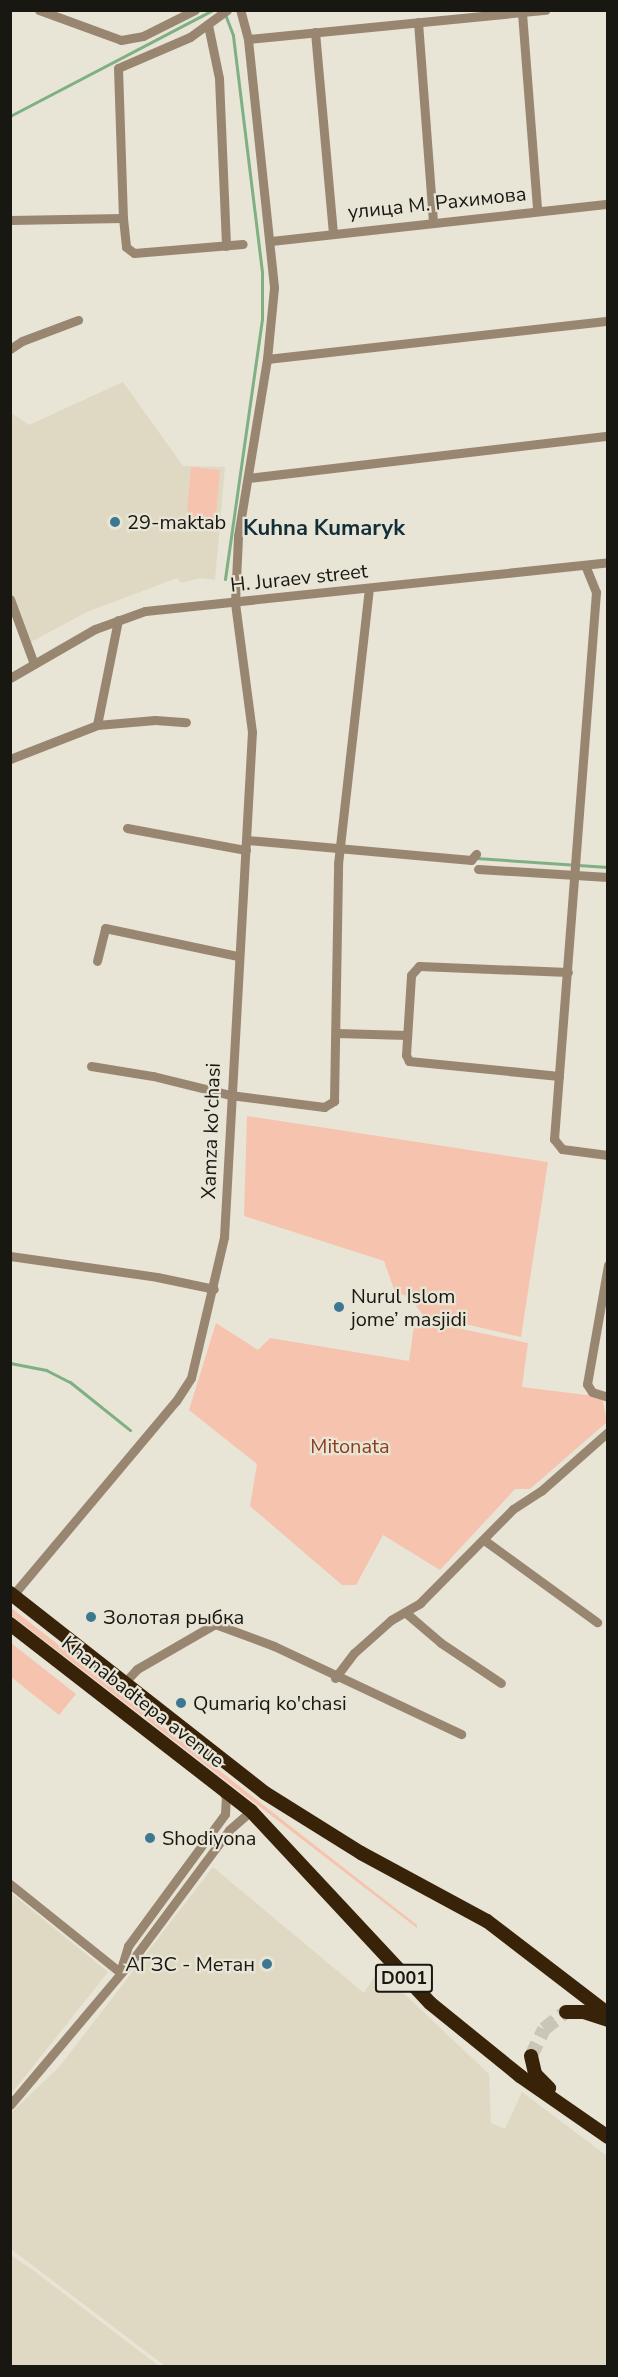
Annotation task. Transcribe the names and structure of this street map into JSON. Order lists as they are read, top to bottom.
{
  "streets": {
    "highway": ["Khanabadtepa avenue", "D001"],
    "street": ["улица М. Рахимова", "H. Juraev street", "Xamza ko'chasi"]
  },
  "crossings": [
    ["улица М. Рахимова", "Xamza ko'chasi"],
    ["H. Juraev street", "Xamza ko'chasi"],
    ["Xamza ko'chasi", "Khanabadtepa avenue"],
    ["Khanabadtepa avenue", "D001"]
  ],
  "districts": ["Kuhna Kumaryk"],
  "parks": ["Mitonata"],
  "places": [
    "29-maktab",
    "Nurul Islom jome’ masjidi",
    "Золотая рыбка",
    "Qumariq ko'chasi",
    "Shodiyona",
    "АГЗС - Метан"
  ]
}
